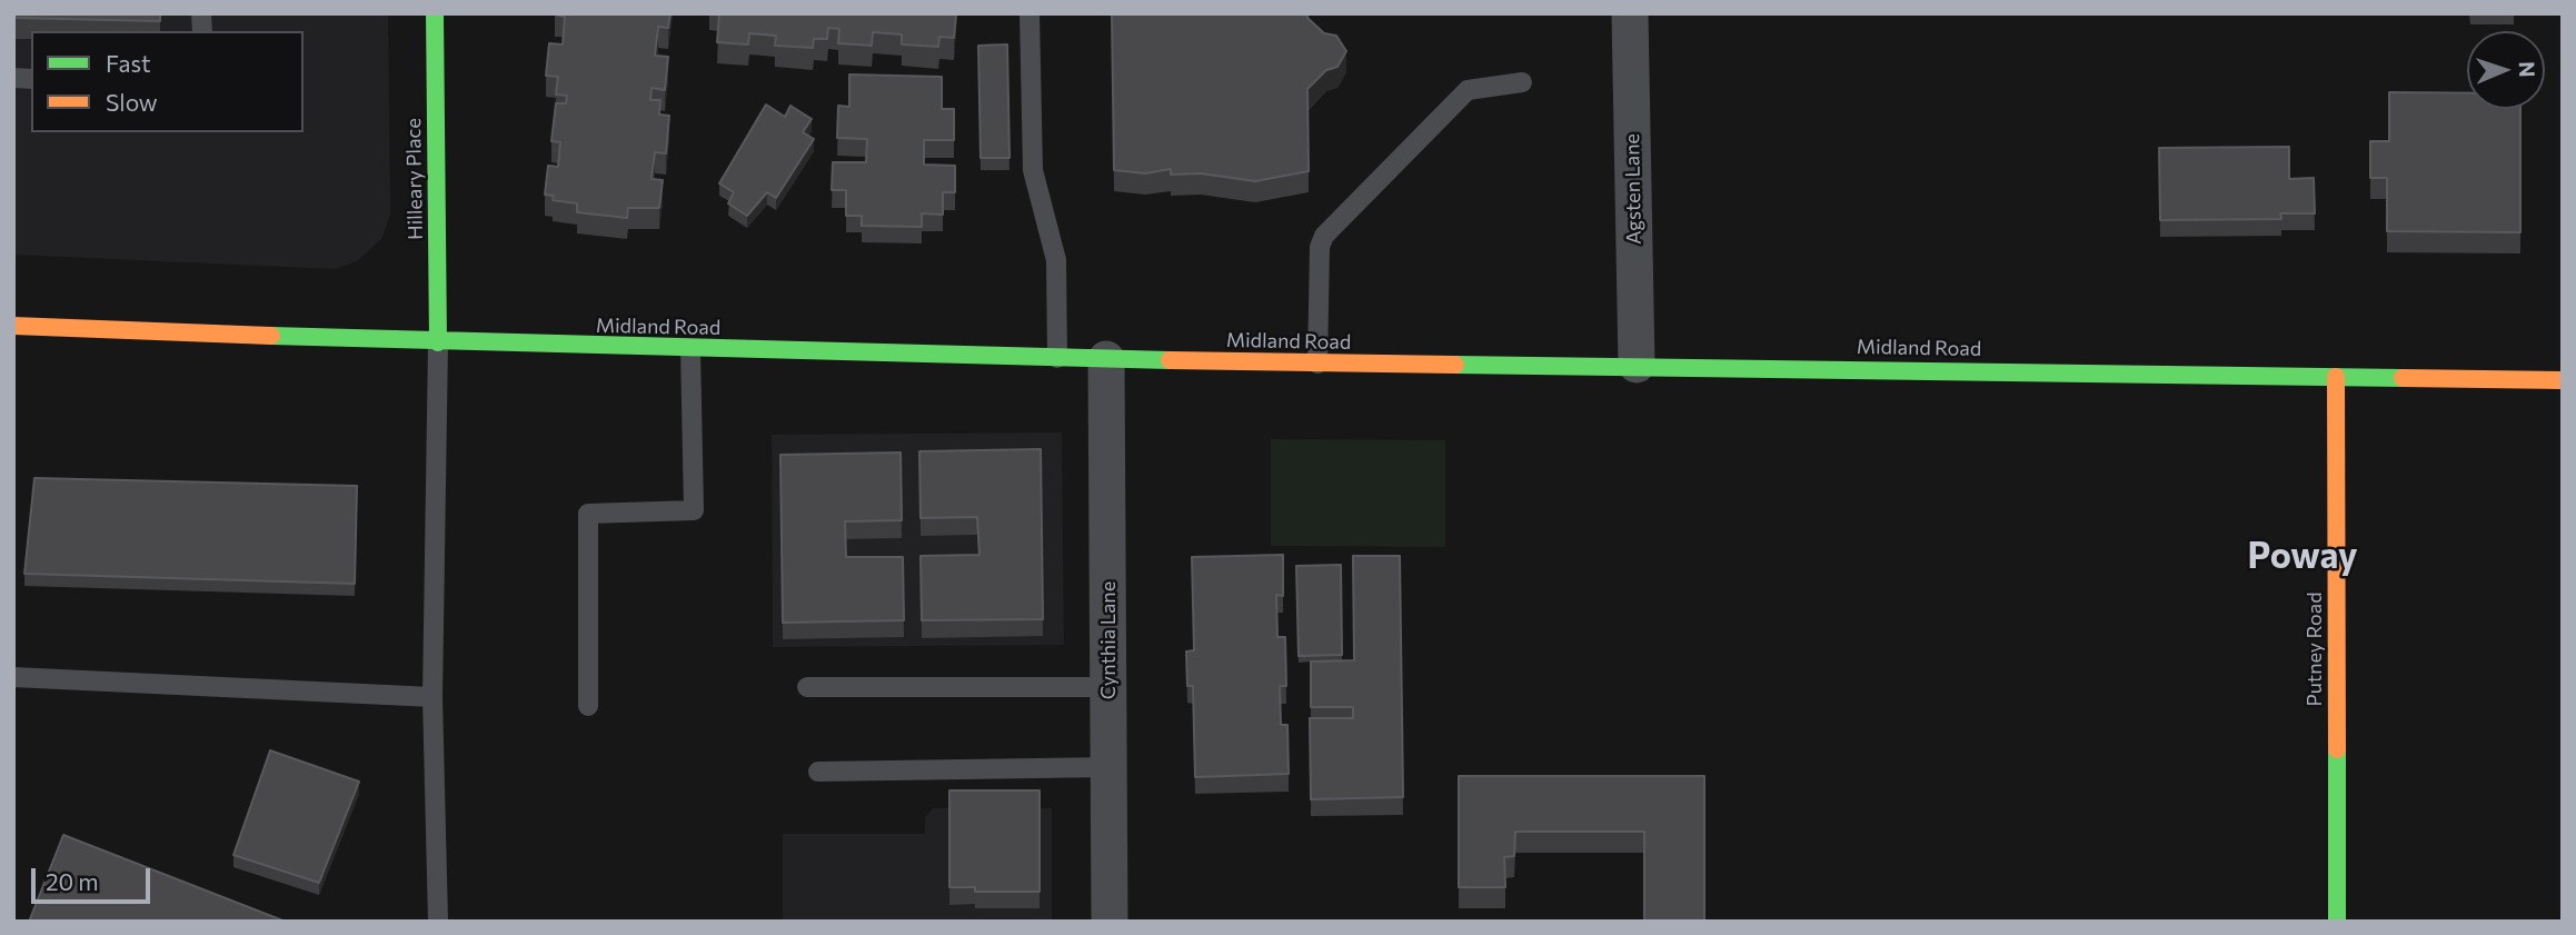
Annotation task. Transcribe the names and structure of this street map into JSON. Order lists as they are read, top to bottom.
{
  "streets": {
    "main road": ["Hilleary Place", "Midland Road", "Putney Road"],
    "street": ["Agsten Lane", "Cynthia Lane"]
  },
  "crossings": [
    ["Hilleary Place", "Midland Road"],
    ["Agsten Lane", "Midland Road"],
    ["Midland Road", "Cynthia Lane"],
    ["Midland Road", "Putney Road"]
  ],
  "districts": ["Poway"],
  "legend": ["Fast", "Slow"],
  "scale_bar": "20 m",
  "north": "right"
}
